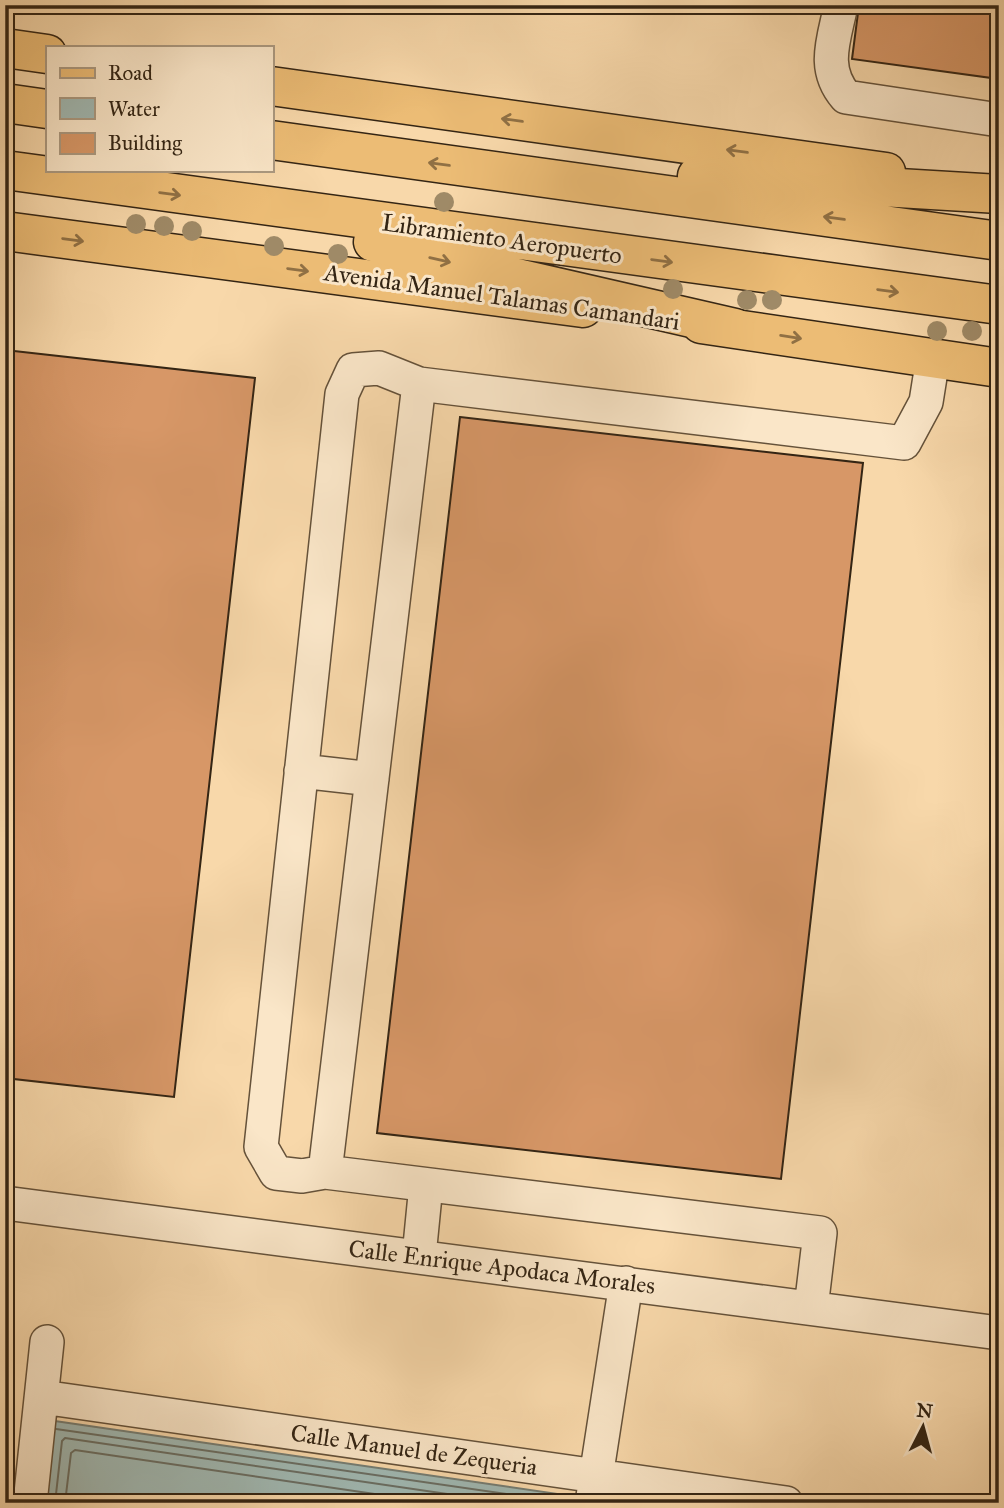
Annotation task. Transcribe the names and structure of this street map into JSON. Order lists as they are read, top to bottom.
{
  "streets": {
    "main road": ["Libramiento Aeropuerto", "Avenida Manuel Talamas Camandari"],
    "street": ["Calle Enrique Apodaca Morales", "Calle Manuel de Zequeria"]
  },
  "legend": ["Road", "Water", "Building"],
  "north": "top"
}
